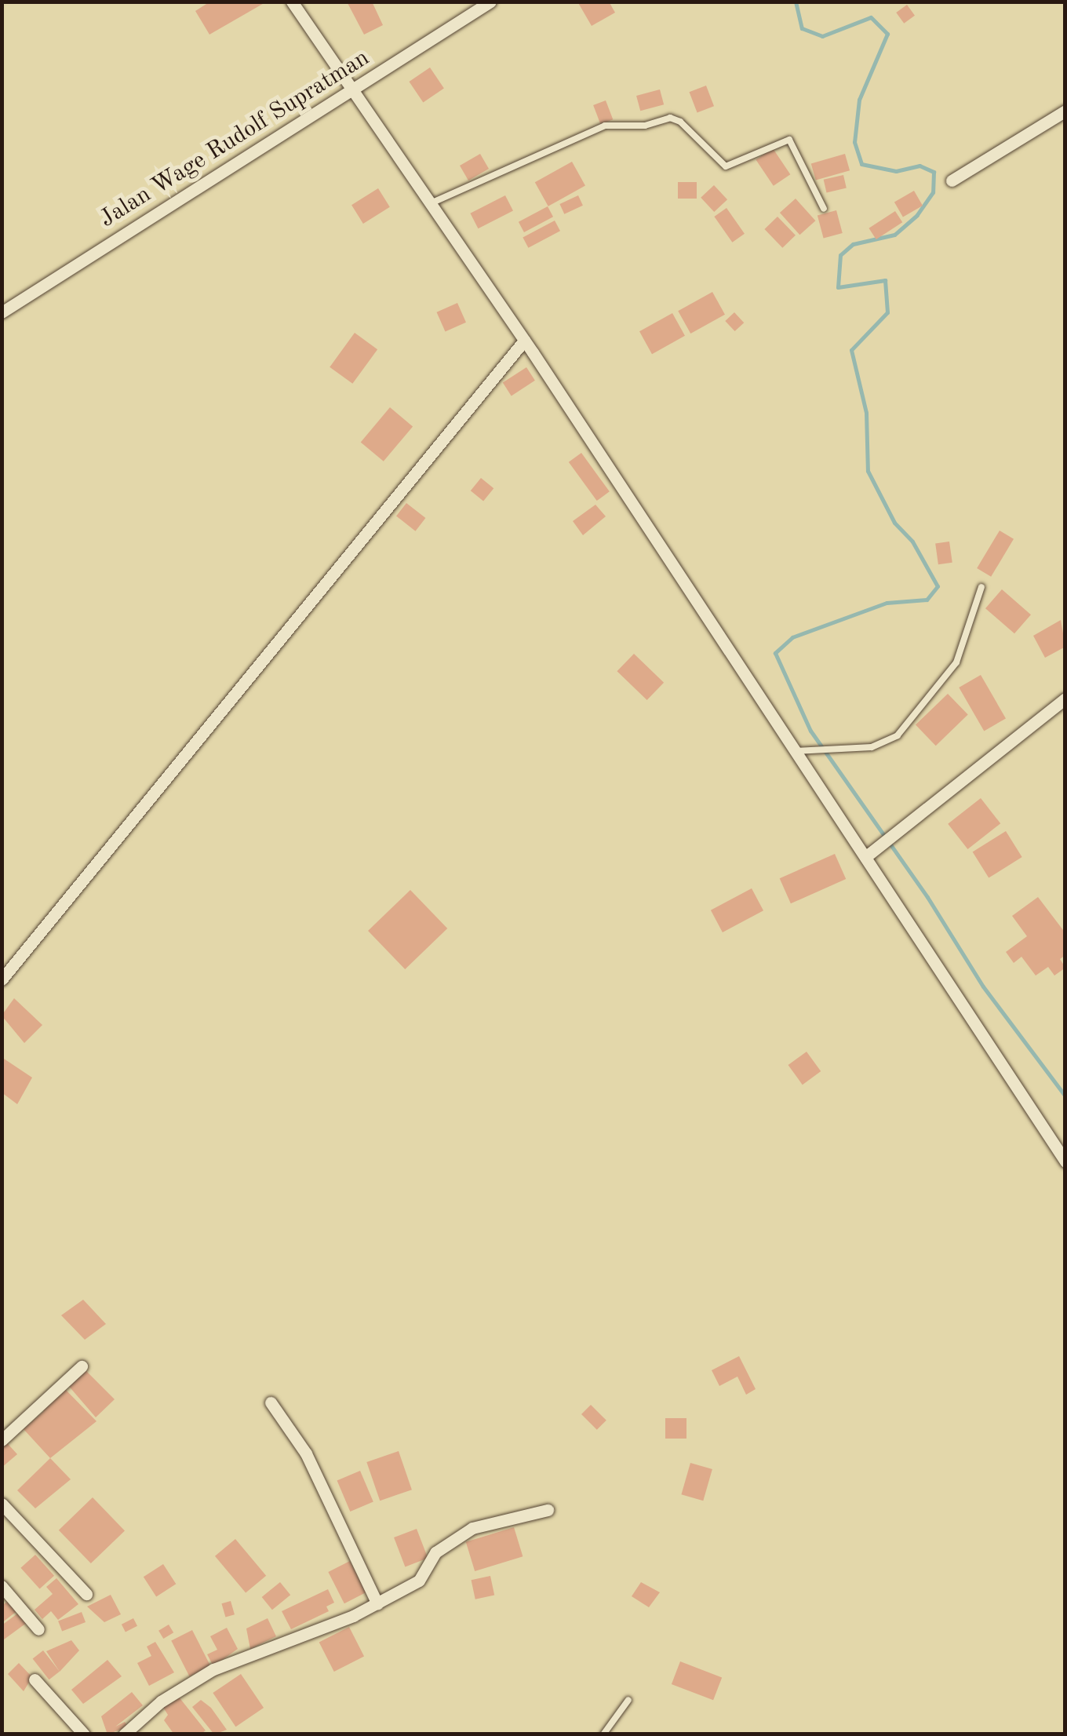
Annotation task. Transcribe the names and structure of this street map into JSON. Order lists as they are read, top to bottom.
{
  "streets": {
    "street": ["Jalan Wage Rudolf Supratman"]
  }
}
